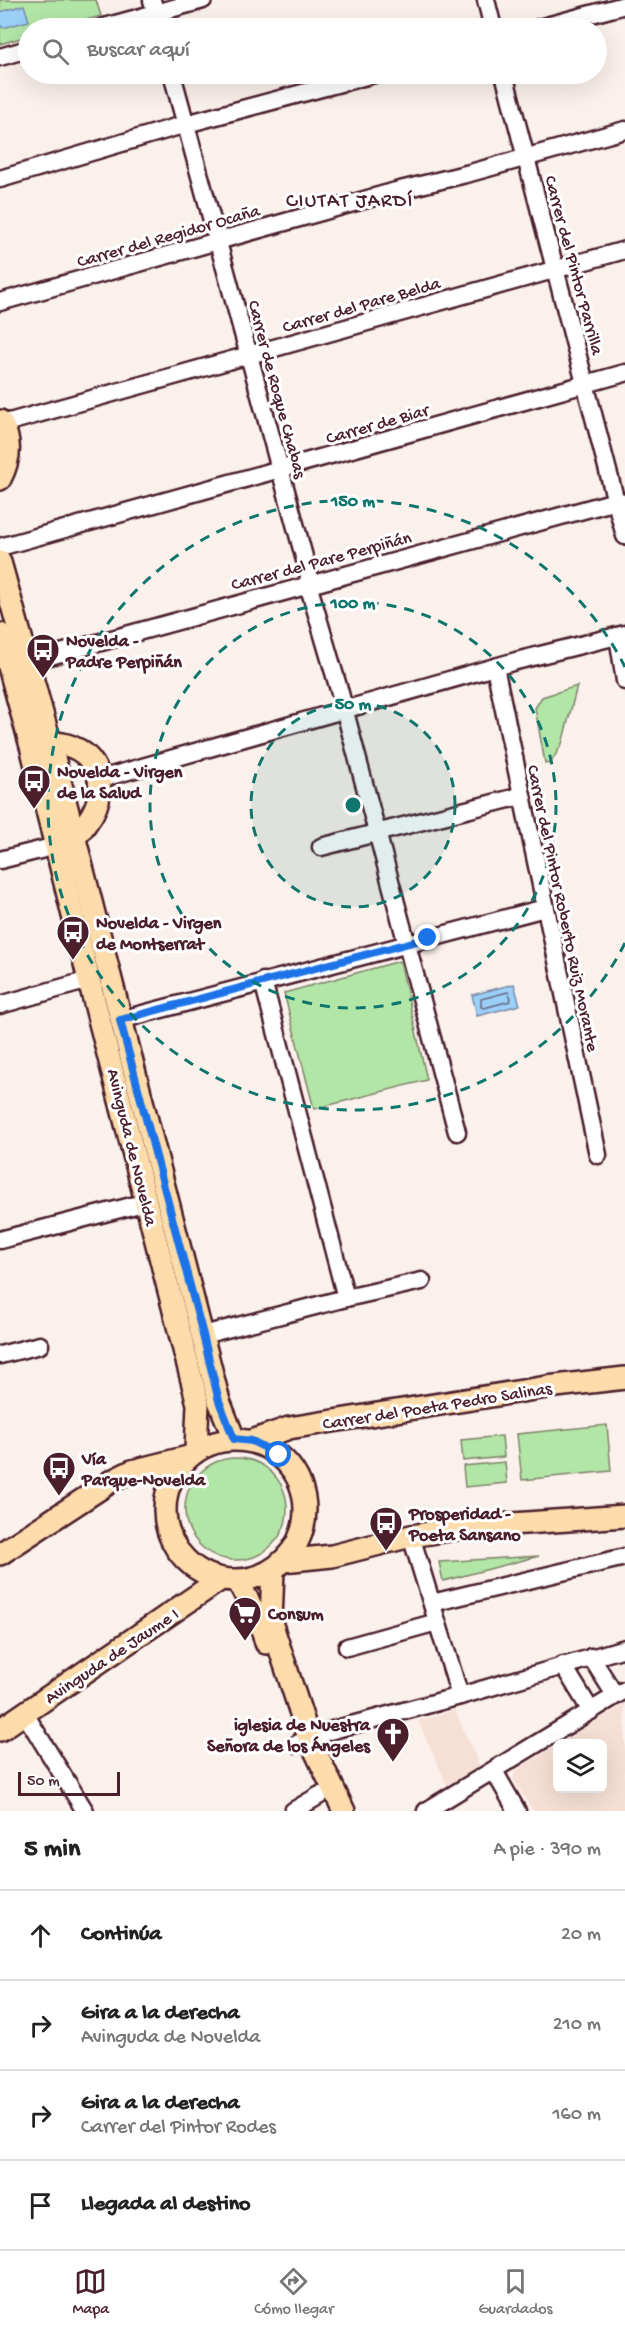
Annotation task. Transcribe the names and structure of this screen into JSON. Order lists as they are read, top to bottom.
{
  "streets": {
    "main road": ["Avinguda de Novelda", "Carrer del Poeta Pedro Salinas", "Avinguda de Jaume I"],
    "street": [
      "Carrer del Regidor Ocaña",
      "Carrer del Pintor Parrilla",
      "Carrer del Pare Belda",
      "Carrer de Roque Chabas",
      "Carrer de Biar",
      "Carrer del Pare Perpiñán",
      "Carrer del Pintor Roberto Ruiz Morante"
    ]
  },
  "crossings": [
    ["Carrer del Regidor Ocaña", "Carrer del Pintor Parrilla"],
    ["Carrer del Regidor Ocaña", "Carrer de Roque Chabas"],
    ["Carrer del Pintor Parrilla", "Carrer del Pare Belda"],
    ["Carrer del Pintor Parrilla", "Carrer de Biar"],
    ["Carrer del Pintor Parrilla", "Carrer del Pare Perpiñán"],
    ["Carrer del Pare Belda", "Carrer de Roque Chabas"],
    ["Carrer de Roque Chabas", "Carrer de Biar"],
    ["Carrer de Roque Chabas", "Carrer del Pare Perpiñán"],
    ["Carrer del Pare Perpiñán", "Avinguda de Novelda"],
    ["Avinguda de Novelda", "Carrer del Poeta Pedro Salinas"],
    ["Avinguda de Novelda", "Avinguda de Jaume I"],
    ["Carrer del Poeta Pedro Salinas", "Avinguda de Jaume I"]
  ],
  "districts": ["CIUTAT JARDÍ"],
  "places": {
    "bus stop": [
      "Novelda - Padre Perpiñán",
      "Novelda - Virgen de la Salud",
      "Novelda - Virgen de Montserrat",
      "Vía Parque-Novelda",
      "Prosperidad - Poeta Sansano"
    ],
    "supermarket": ["Consum"],
    "church": ["iglesia de Nuestra Señora de los Ángeles"]
  },
  "scale_bar": "50 m",
  "page": {
    "search": "Buscar aquí",
    "scale": "50 m",
    "heading": ["5 min", "A pie · 390 m"],
    "list": [
      ["Continúa", "20 m"],
      ["Gira a la derecha", "Avinguda de Novelda", "210 m"],
      ["Gira a la derecha", "Carrer del Pintor Rodes", "160 m"],
      "Llegada al destino"
    ],
    "nav": ["Mapa", "Cómo llegar", "Guardados"]
  },
  "rings": ["150 m", "100 m", "50 m"]
}
